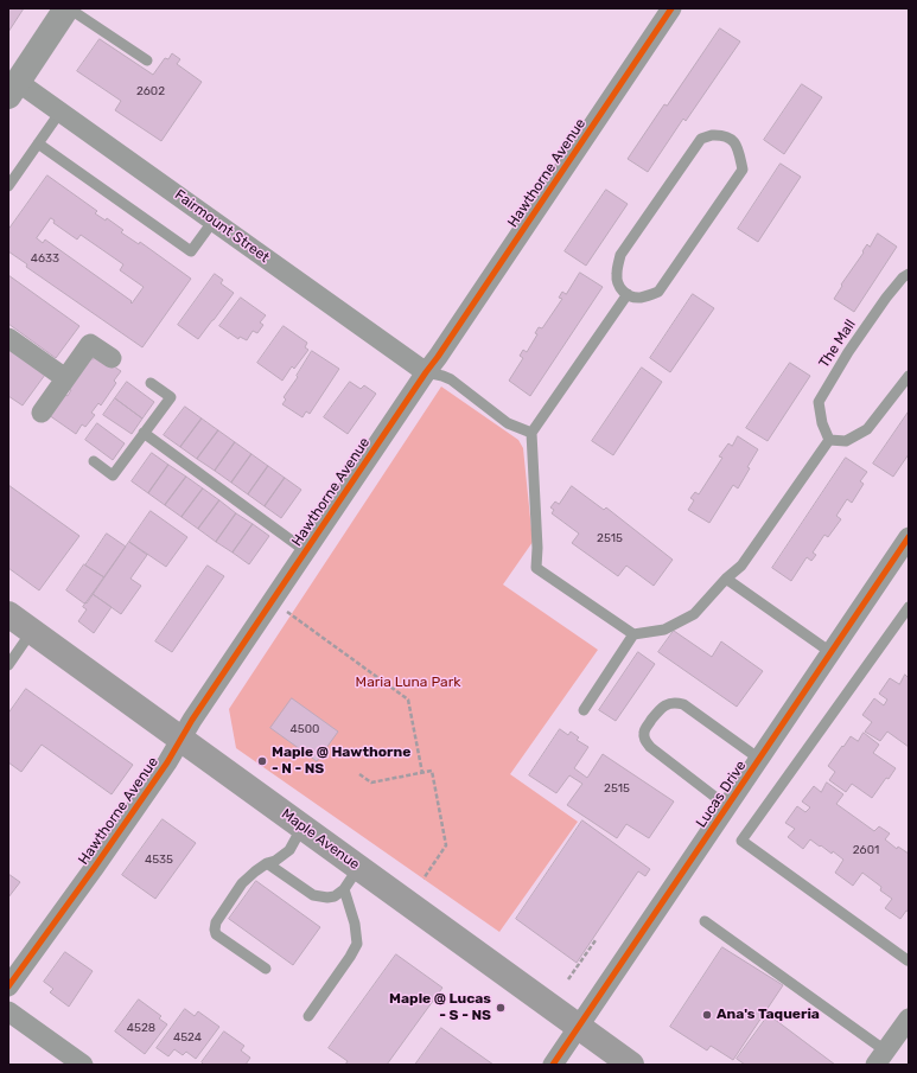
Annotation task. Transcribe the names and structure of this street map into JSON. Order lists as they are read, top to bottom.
{
  "streets": {
    "main road": ["Maple Avenue"],
    "street": ["Hawthorne Avenue", "Fairmount Street", "Lucas Drive"],
    "lane": ["The Mall"]
  },
  "crossings": [
    ["Hawthorne Avenue", "Fairmount Street"],
    ["Hawthorne Avenue", "Maple Avenue"],
    ["Lucas Drive", "Maple Avenue"]
  ],
  "parks": ["Maria Luna Park"],
  "places": ["Maple @ Hawthorne - N - NS", "Maple @ Lucas - S - NS", "Ana's Taqueria"],
  "house_numbers": [
    "2602",
    "4633",
    "2515",
    "4500",
    "2515",
    "2601",
    "4535",
    "4528",
    "4524"
  ]
}
